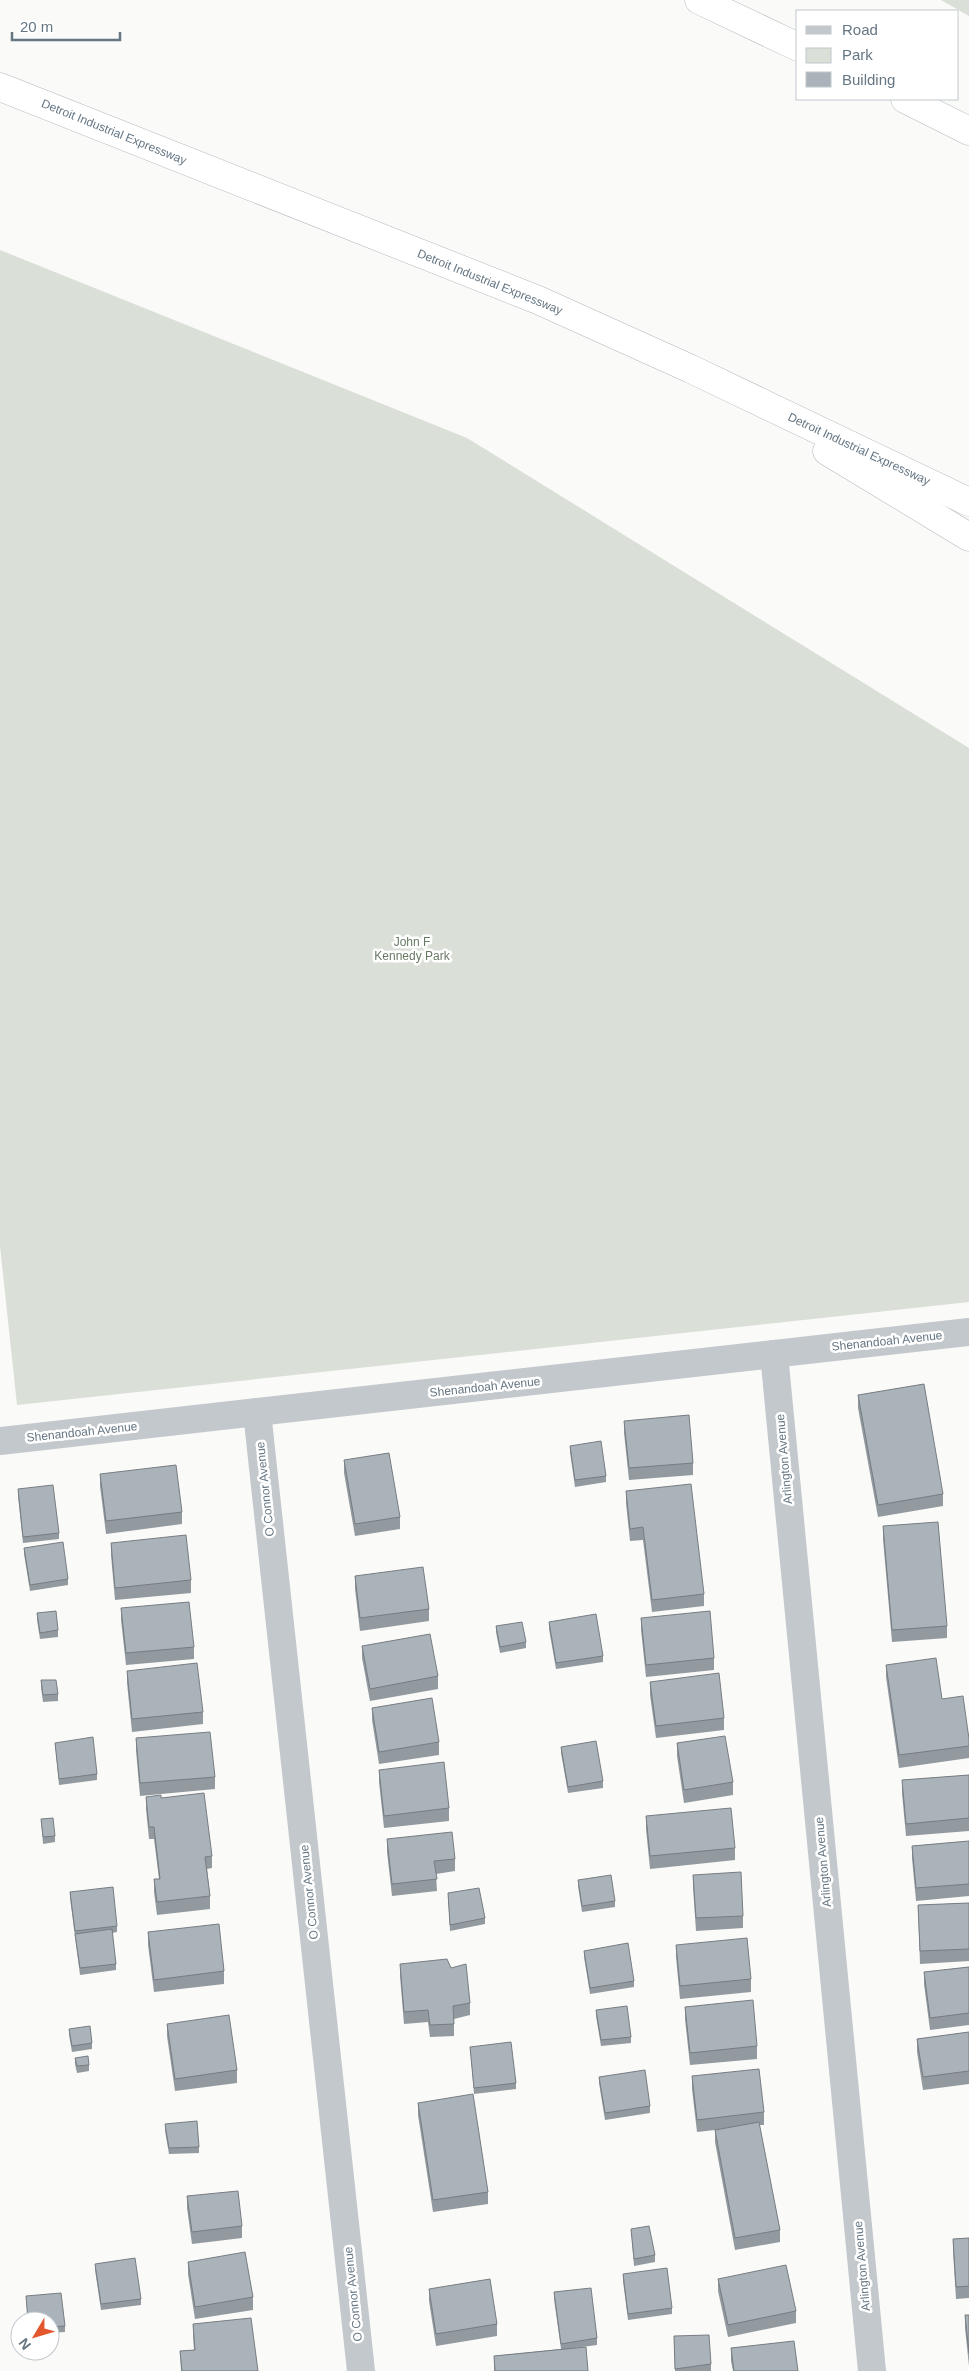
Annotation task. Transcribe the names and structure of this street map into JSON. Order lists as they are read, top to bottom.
{
  "streets": {
    "highway": ["Detroit Industrial Expressway"],
    "street": ["Shenandoah Avenue", "Arlington Avenue", "O Connor Avenue"]
  },
  "crossings": [
    ["Shenandoah Avenue", "Arlington Avenue"],
    ["Shenandoah Avenue", "O Connor Avenue"]
  ],
  "parks": ["John F Kennedy Park"],
  "legend": ["Road", "Park", "Building"],
  "scale_bar": "20 m",
  "north": "bottom left"
}
